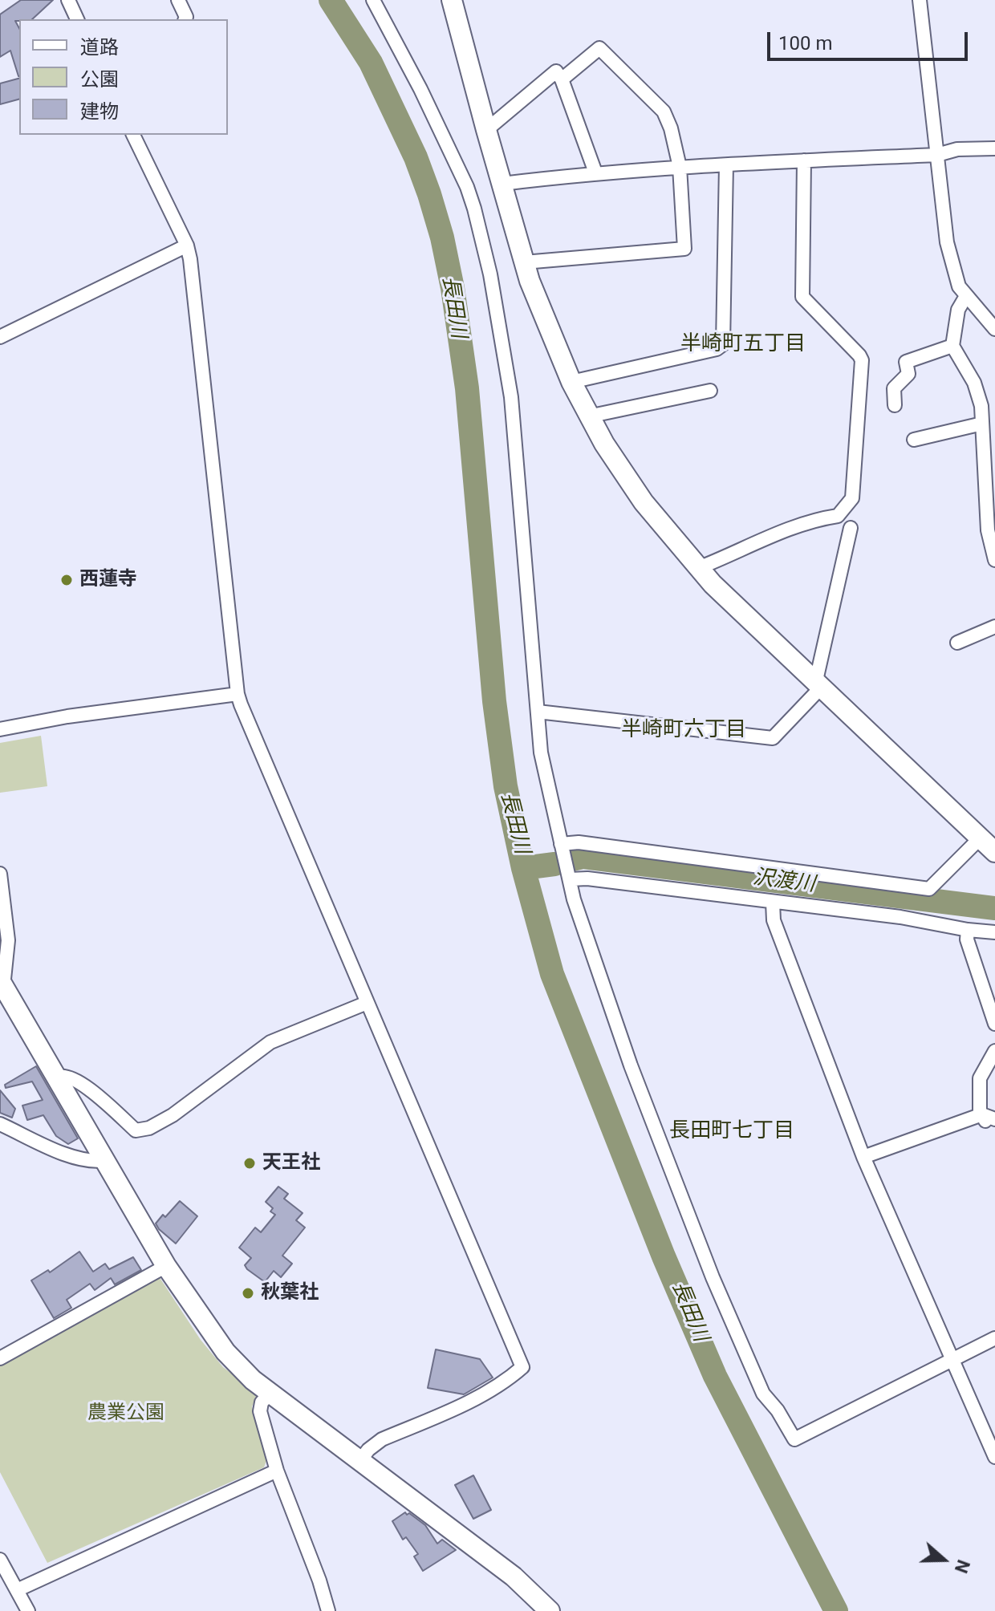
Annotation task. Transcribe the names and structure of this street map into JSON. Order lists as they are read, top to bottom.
{
  "districts": ["半崎町五丁目", "半崎町六丁目", "長田町七丁目"],
  "water": ["長田川", "沢渡川"],
  "parks": ["農業公園"],
  "places": ["西蓮寺", "天王社", "秋葉社"],
  "legend": ["道路", "公園", "建物"],
  "scale_bar": "100 m",
  "north": "right"
}
